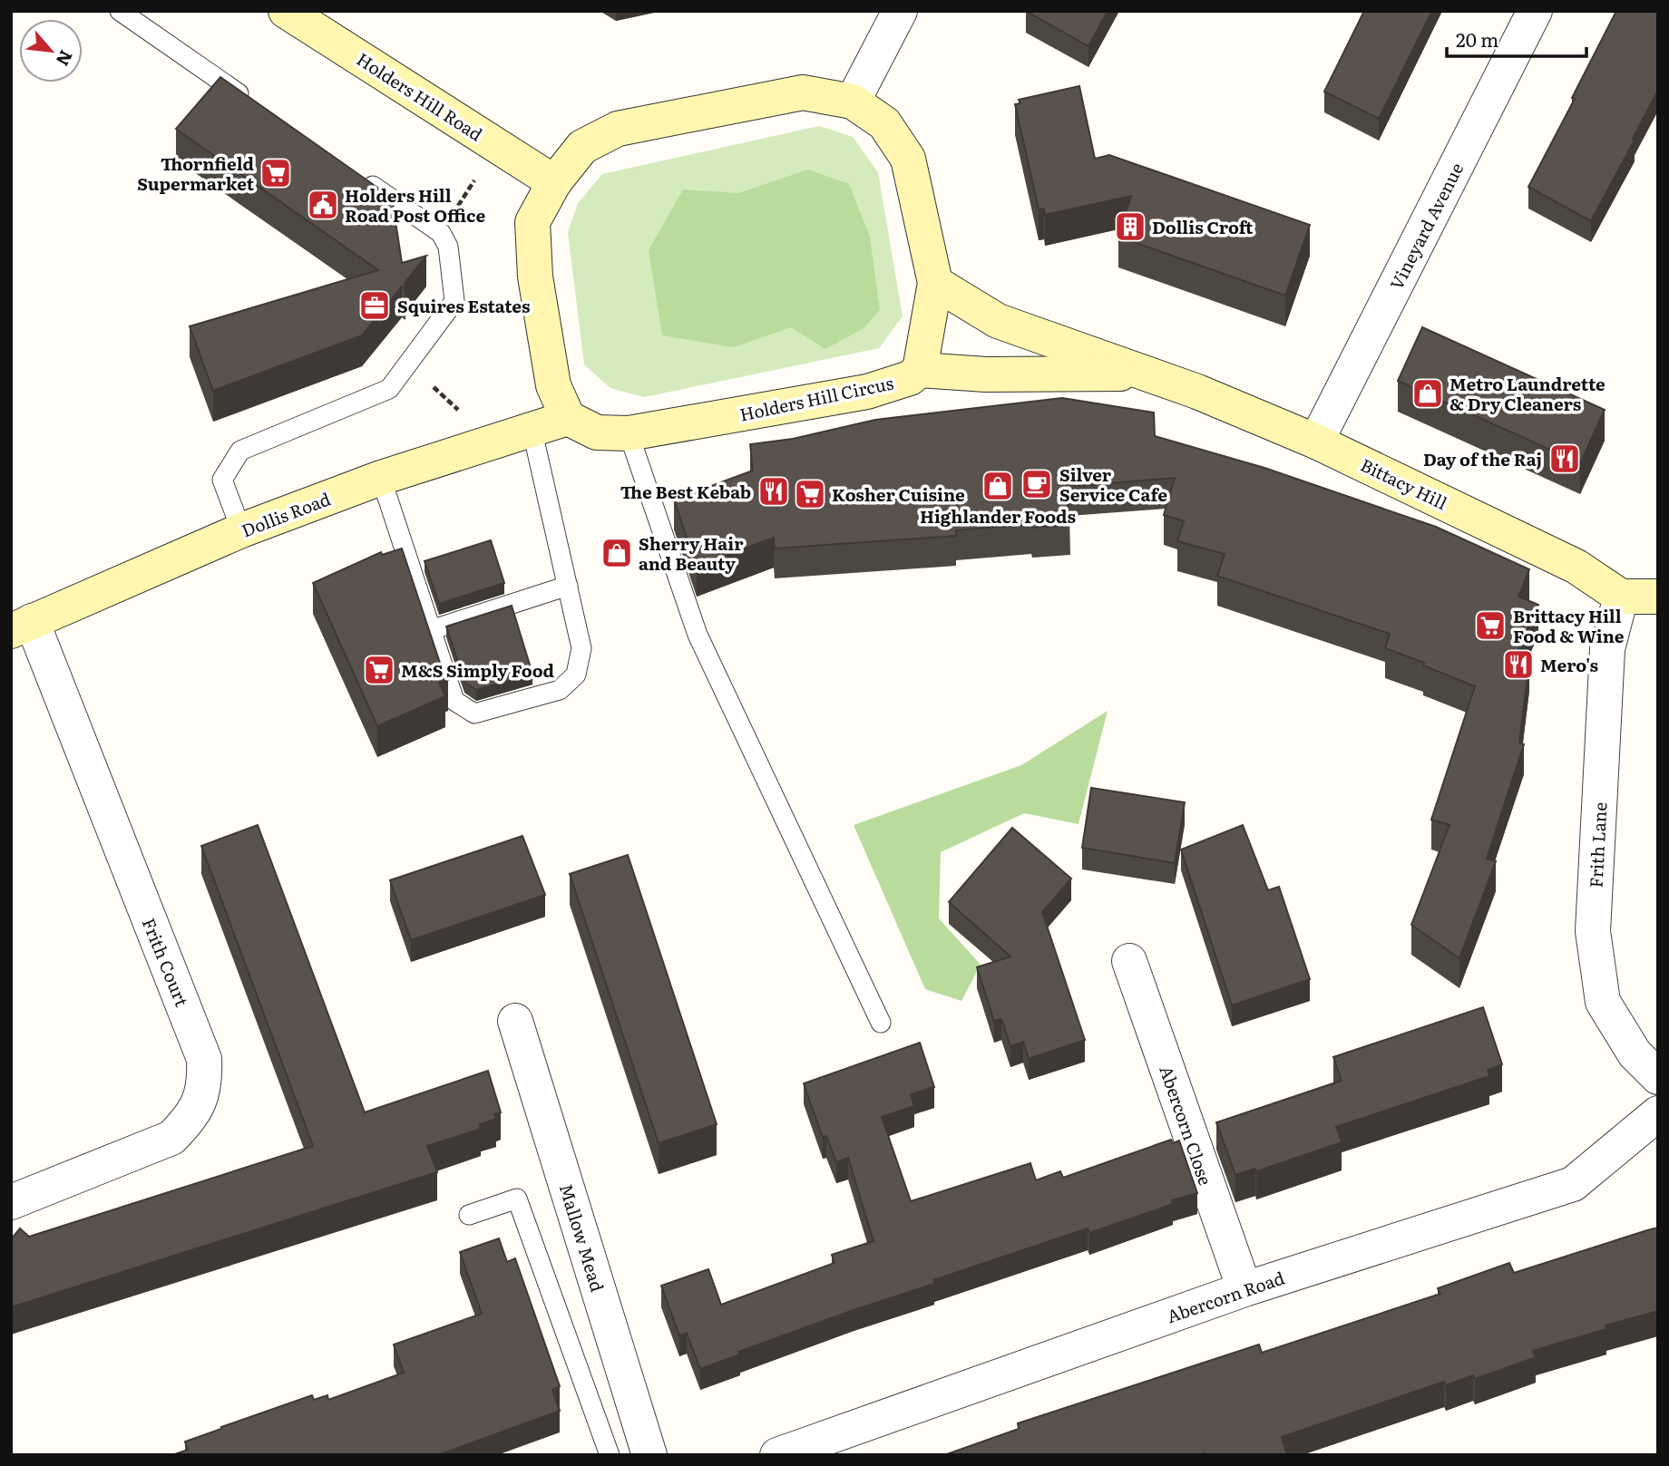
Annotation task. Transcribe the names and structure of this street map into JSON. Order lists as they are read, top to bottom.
{
  "streets": {
    "main road": [
      "Holders Hill Road",
      "Holders Hill Circus",
      "Bittacy Hill",
      "Dollis Road"
    ],
    "street": [
      "Vineyard Avenue",
      "Frith Lane",
      "Frith Court",
      "Abercorn Close",
      "Mallow Mead",
      "Abercorn Road"
    ]
  },
  "crossings": [
    ["Vineyard Avenue", "Bittacy Hill"],
    ["Holders Hill Circus", "Bittacy Hill"],
    ["Holders Hill Circus", "Dollis Road"],
    ["Bittacy Hill", "Frith Lane"],
    ["Dollis Road", "Frith Court"],
    ["Abercorn Close", "Abercorn Road"]
  ],
  "places": {
    "supermarket": [
      "Thornfield Supermarket",
      "Kosher Cuisine",
      "Brittacy Hill Food & Wine",
      "M&S Simply Food"
    ],
    "public building": ["Holders Hill Road Post Office"],
    "building": ["Dollis Croft"],
    "office": ["Squires Estates"],
    "shop": ["Metro Laundrette & Dry Cleaners", "Highlander Foods", "Sherry Hair and Beauty"],
    "restaurant": ["Day of the Raj", "The Best Kebab", "Mero's"],
    "cafe": ["Silver Service Cafe"]
  },
  "scale_bar": "20 m",
  "north": "bottom right"
}
